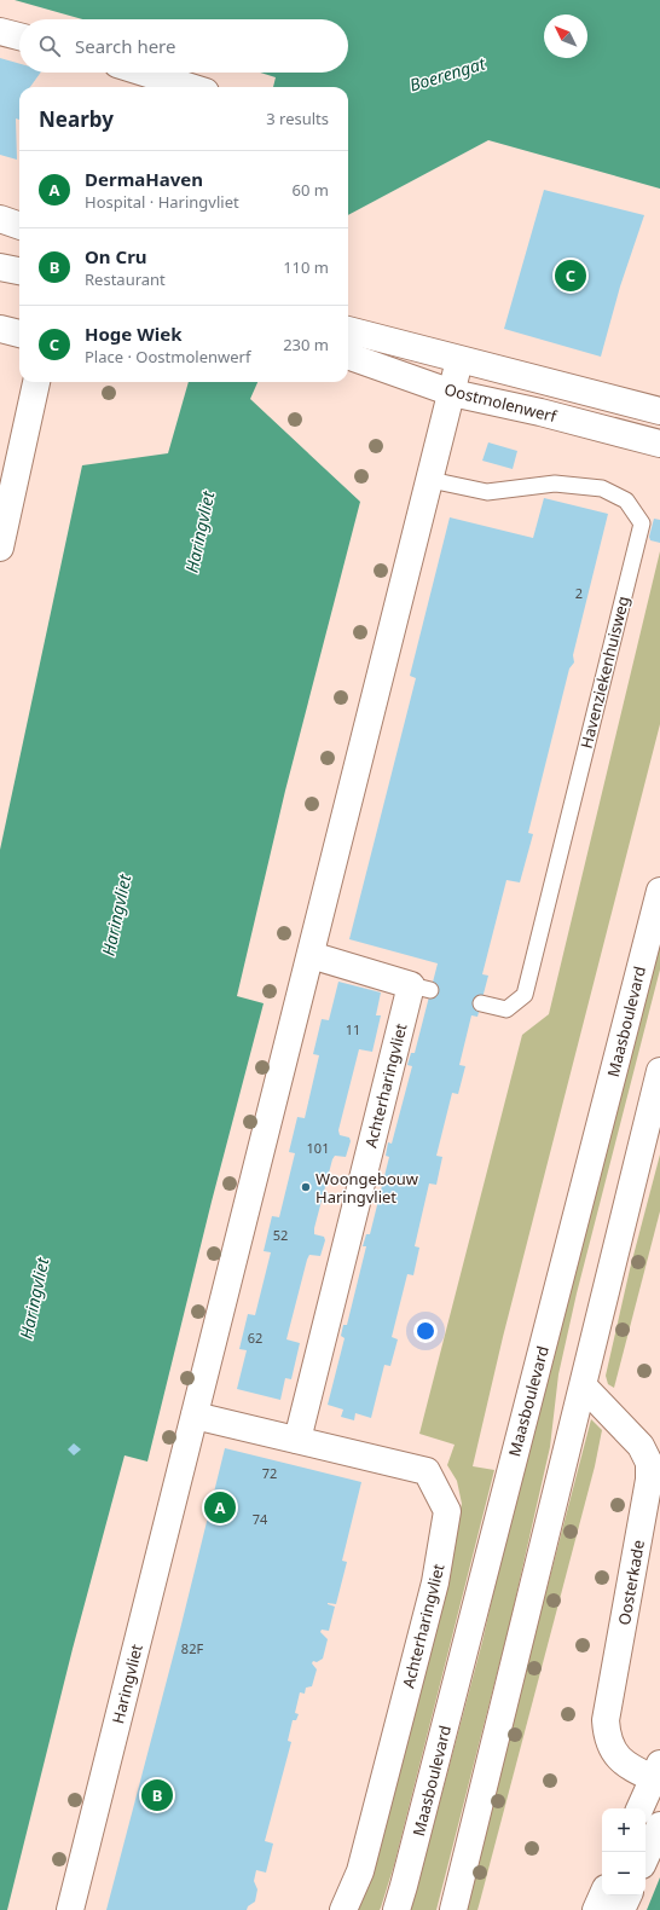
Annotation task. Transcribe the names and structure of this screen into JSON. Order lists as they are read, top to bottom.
{
  "streets": {
    "street": [
      "Oostmolenwerf",
      "Maasboulevard",
      "Achterharingvliet",
      "Oosterkade",
      "Haringvliet"
    ],
    "lane": ["Havenziekenhuisweg"]
  },
  "crossings": [
    ["Oostmolenwerf", "Haringvliet"],
    ["Havenziekenhuisweg", "Haringvliet"],
    ["Achterharingvliet", "Haringvliet"]
  ],
  "water": ["Boerengat", "Haringvliet"],
  "places": ["Woongebouw Haringvliet"],
  "house_numbers": [
    "2",
    "11",
    "101",
    "52",
    "62",
    "72",
    "74",
    "82F"
  ],
  "north": "top left",
  "page": {
    "search": "Search here",
    "heading": ["Nearby", "3 results"],
    "list": [
      {
        "mark": "A",
        "name": "DermaHaven",
        "note": "Hospital · Haringvliet",
        "value": "60 m"
      },
      {
        "mark": "B",
        "name": "On Cru",
        "note": "Restaurant",
        "value": "110 m"
      },
      {
        "mark": "C",
        "name": "Hoge Wiek",
        "note": "Place · Oostmolenwerf",
        "value": "230 m"
      }
    ],
    "pins": ["C", "A", "B"],
    "map_buttons": ["+", "−"]
  }
}
